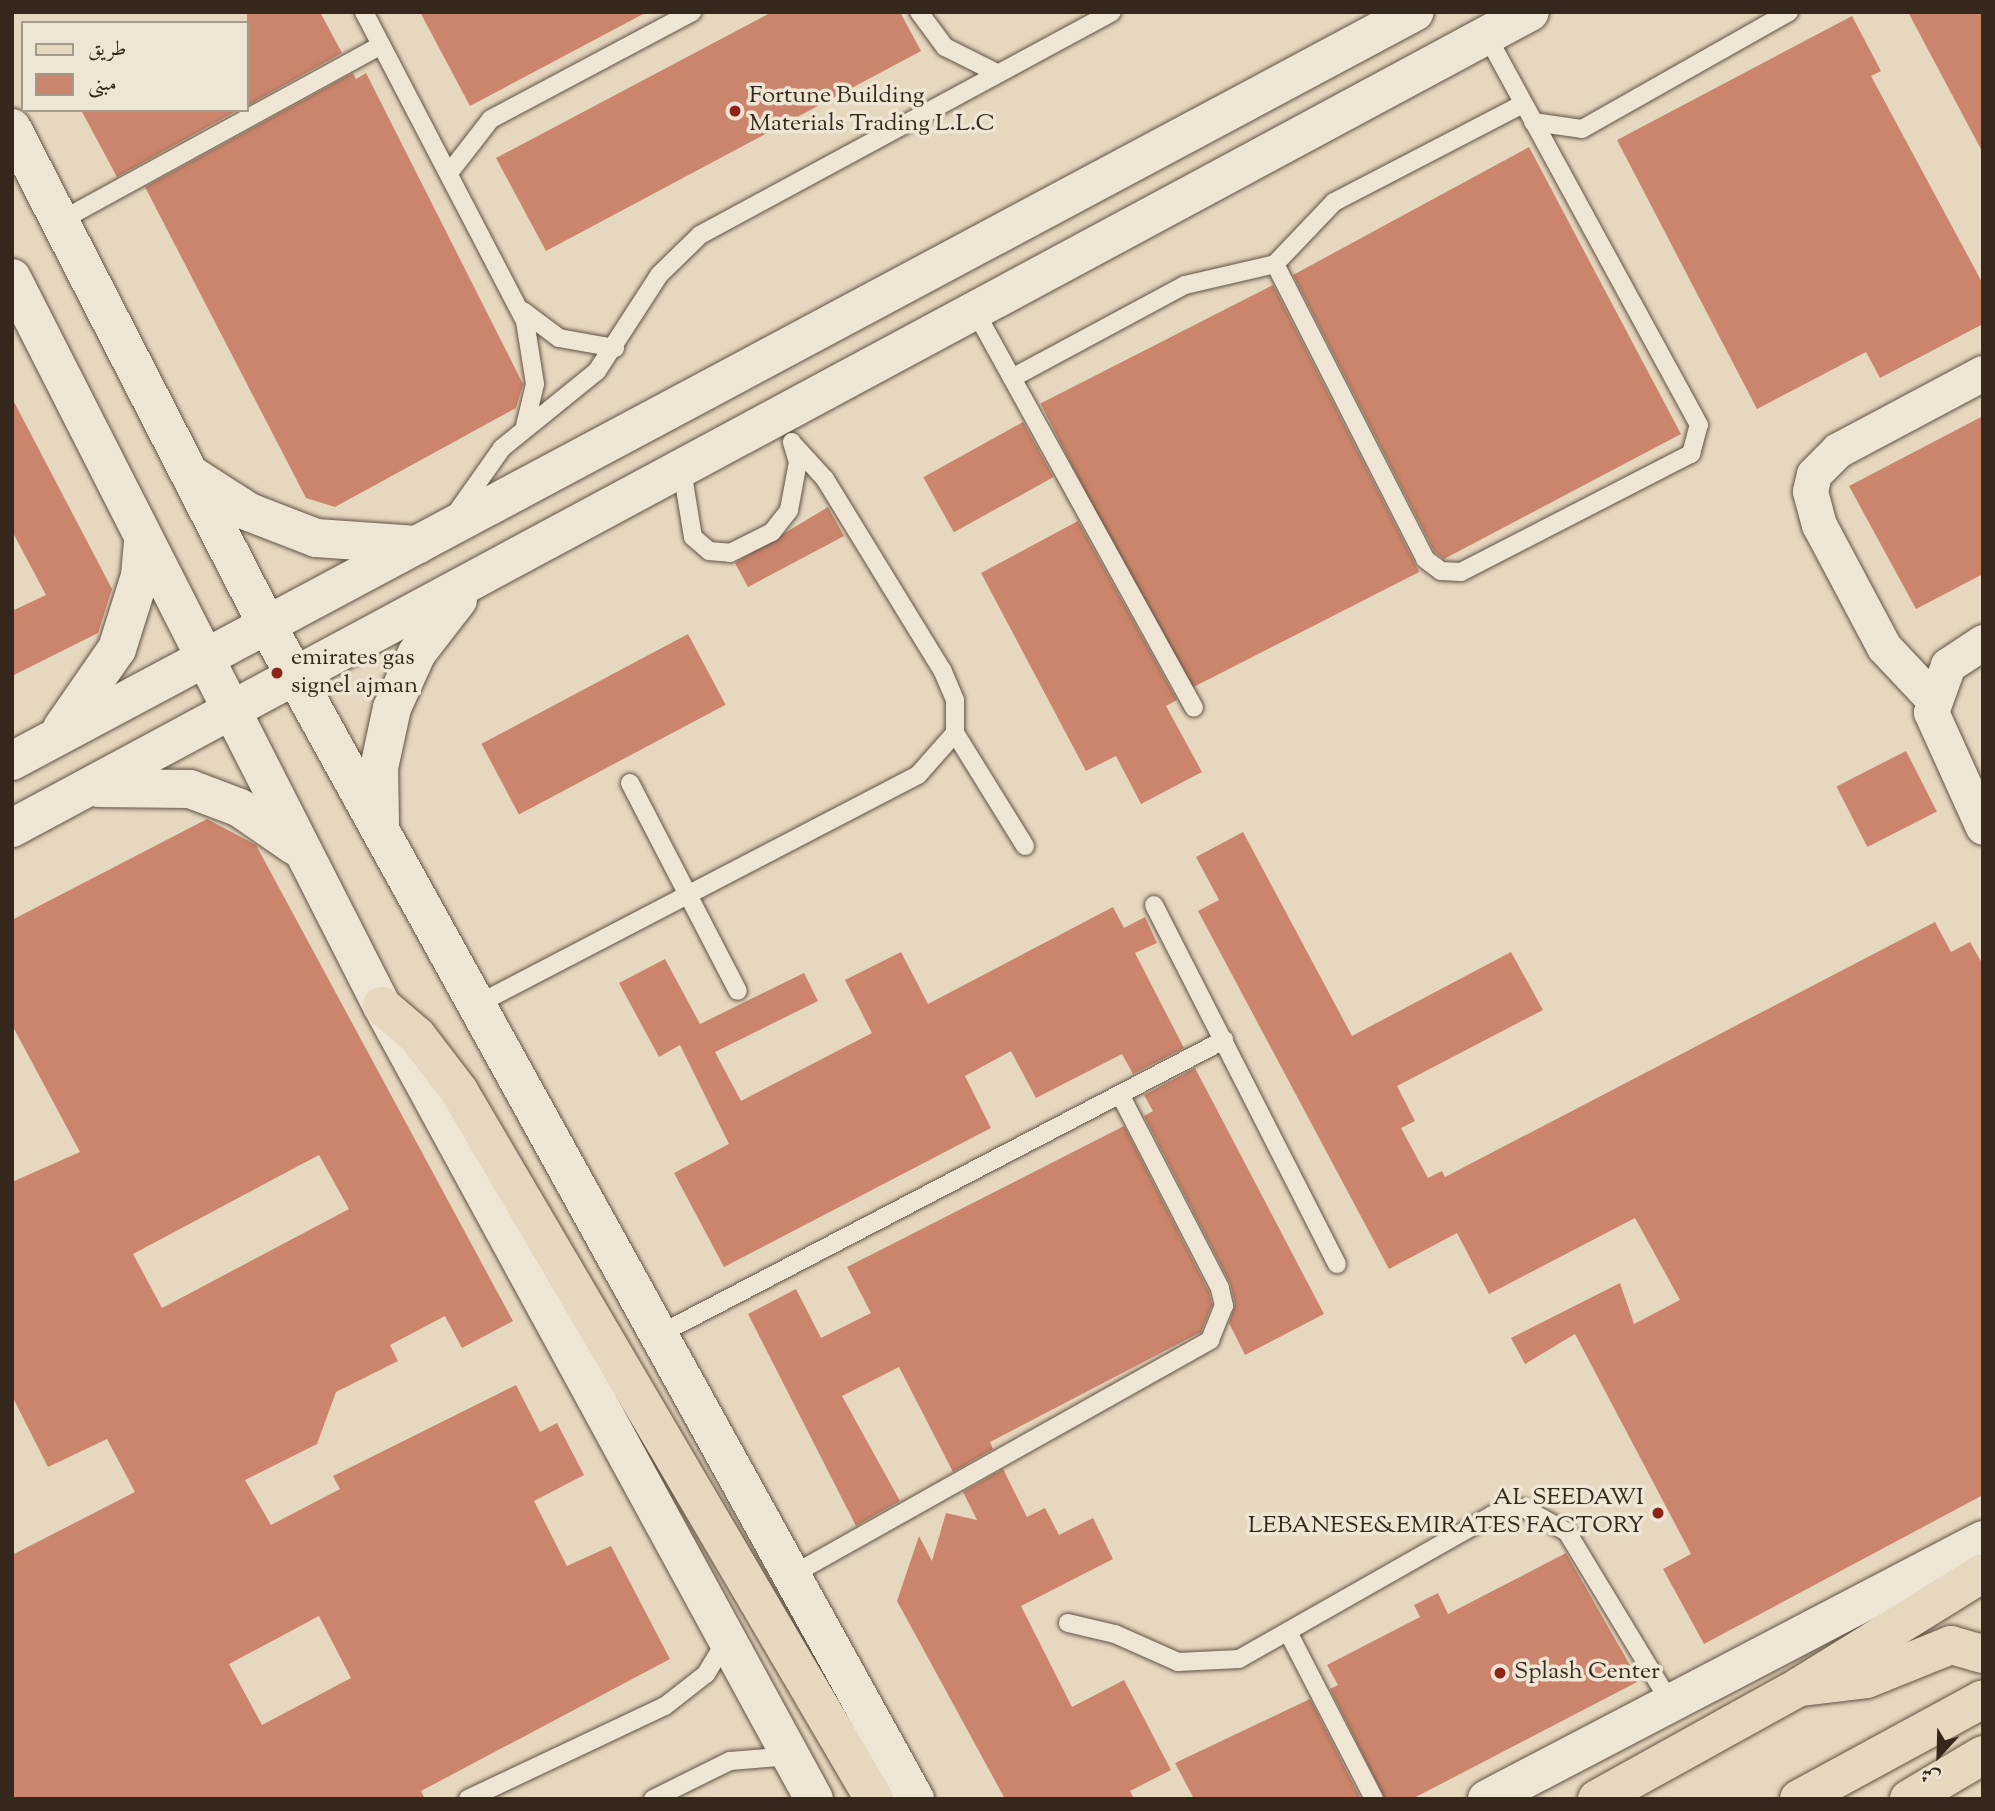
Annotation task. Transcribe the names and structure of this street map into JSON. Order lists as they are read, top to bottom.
{
  "places": [
    "Fortune Building Materials Trading L.L.C",
    "emirates gas signel ajman",
    "AL SEEDAWI LEBANESE&EMIRATES FACTORY",
    "Splash Center"
  ],
  "legend": ["طريق", "مبنى"],
  "north": "bottom"
}
